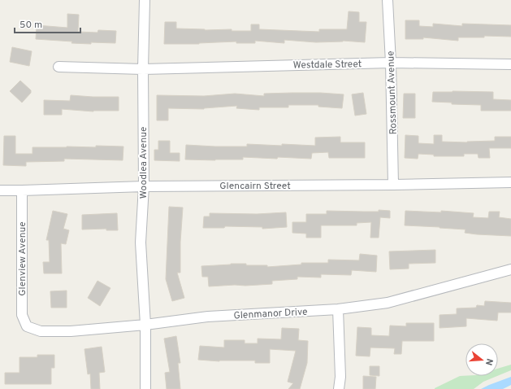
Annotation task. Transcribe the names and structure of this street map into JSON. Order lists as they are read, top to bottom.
{
  "streets": {
    "street": [
      "Westdale Street",
      "Rossmount Avenue",
      "Woodlea Avenue",
      "Glencairn Street",
      "Glenview Avenue",
      "Glenmanor Drive"
    ]
  },
  "crossings": [
    ["Westdale Street", "Rossmount Avenue"],
    ["Westdale Street", "Woodlea Avenue"],
    ["Rossmount Avenue", "Glencairn Street"],
    ["Woodlea Avenue", "Glencairn Street"],
    ["Woodlea Avenue", "Glenmanor Drive"],
    ["Glencairn Street", "Glenview Avenue"],
    ["Glenview Avenue", "Glenmanor Drive"]
  ],
  "scale_bar": "50 m",
  "north": "right"
}
